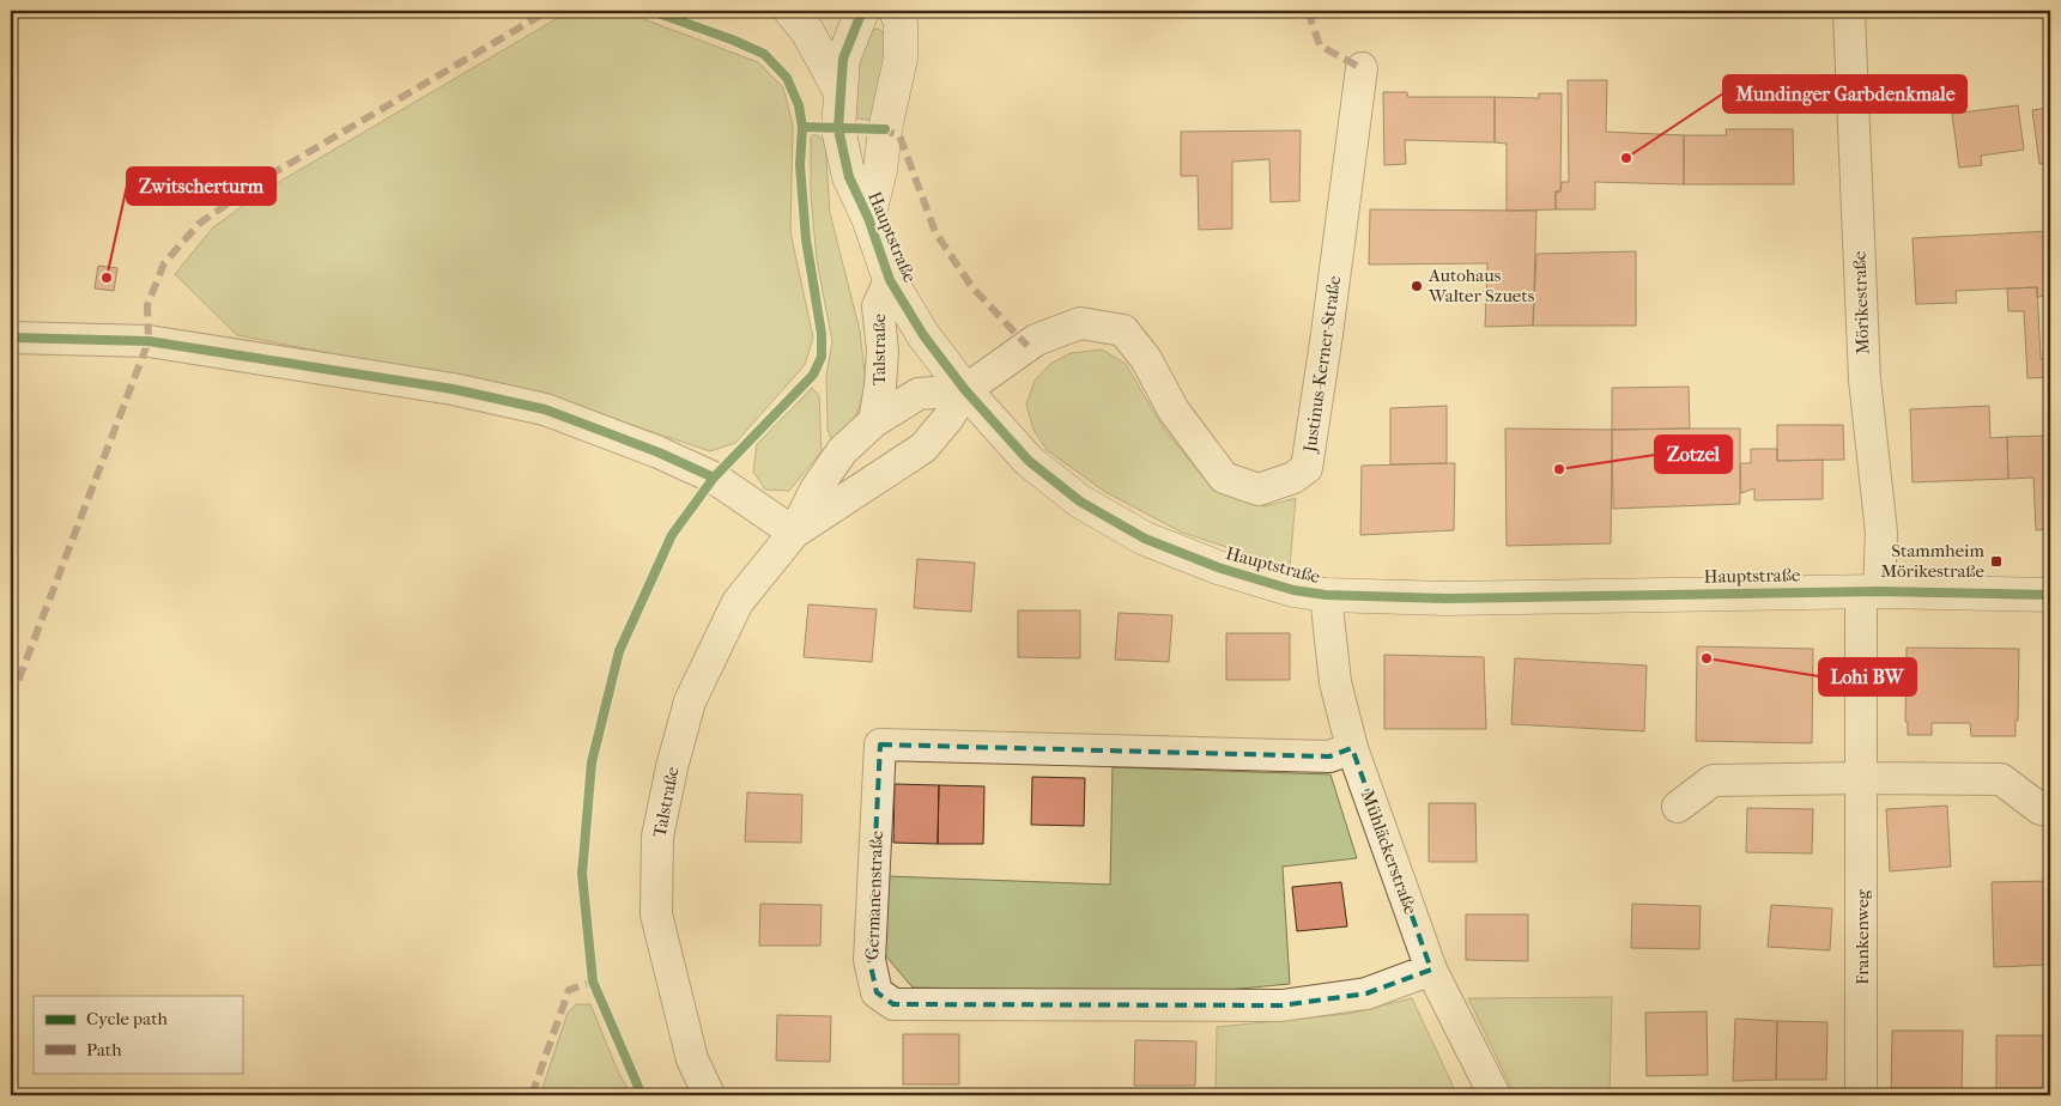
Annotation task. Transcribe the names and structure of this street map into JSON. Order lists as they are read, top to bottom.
{
  "streets": {
    "street": [
      "Hauptstraße",
      "Mörikestraße",
      "Talstraße",
      "Justinus-Kerner-Straße",
      "Mühläckerstraße",
      "Germanenstraße",
      "Frankenweg"
    ]
  },
  "crossings": [
    ["Hauptstraße", "Mörikestraße"],
    ["Hauptstraße", "Talstraße"],
    ["Hauptstraße", "Justinus-Kerner-Straße"],
    ["Hauptstraße", "Mühläckerstraße"],
    ["Hauptstraße", "Frankenweg"],
    ["Mörikestraße", "Frankenweg"],
    ["Talstraße", "Justinus-Kerner-Straße"],
    ["Mühläckerstraße", "Germanenstraße"]
  ],
  "places": {
    "other": [
      "Mundinger Garbdenkmale",
      "Zwitscherturm",
      "Autohaus Walter Szuets",
      "Zotzel",
      "Lohi BW"
    ],
    "transit": ["Stammheim Mörikestraße"]
  },
  "legend": ["Cycle path", "Path"]
}
